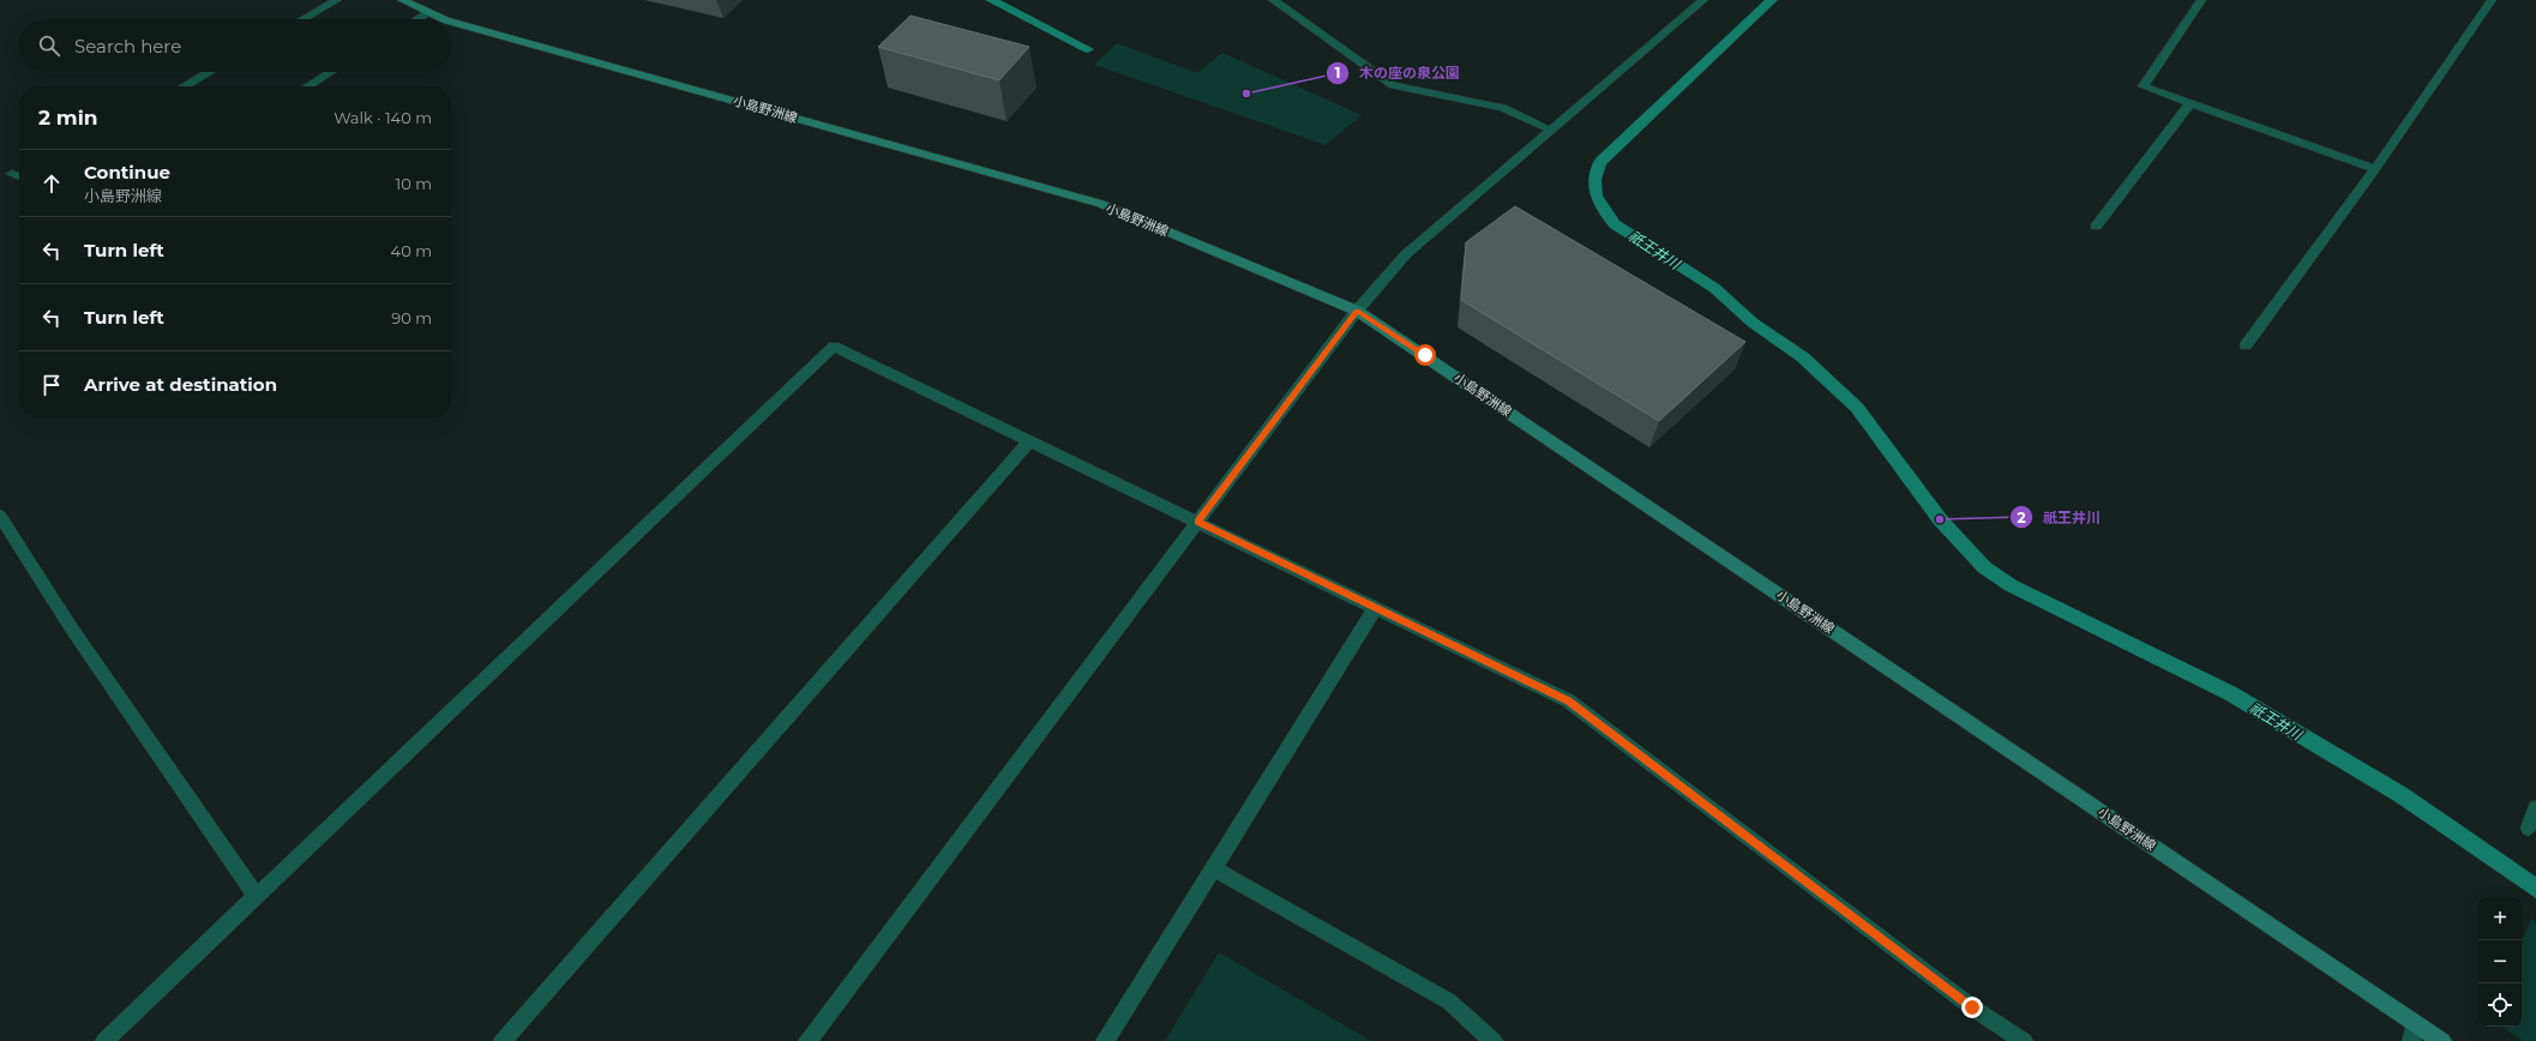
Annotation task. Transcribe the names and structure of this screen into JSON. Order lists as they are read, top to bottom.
{
  "streets": {
    "main road": ["小島野洲線"]
  },
  "water": ["祇王井川"],
  "places": ["木の座の泉公園", "祇王井川"],
  "page": {
    "search": "Search here",
    "heading": ["2 min", "Walk · 140 m"],
    "list": [
      ["Continue", "小島野洲線", "10 m"],
      ["Turn left", "40 m"],
      ["Turn left", "90 m"],
      "Arrive at destination"
    ],
    "map_buttons": ["+", "−"]
  }
}
